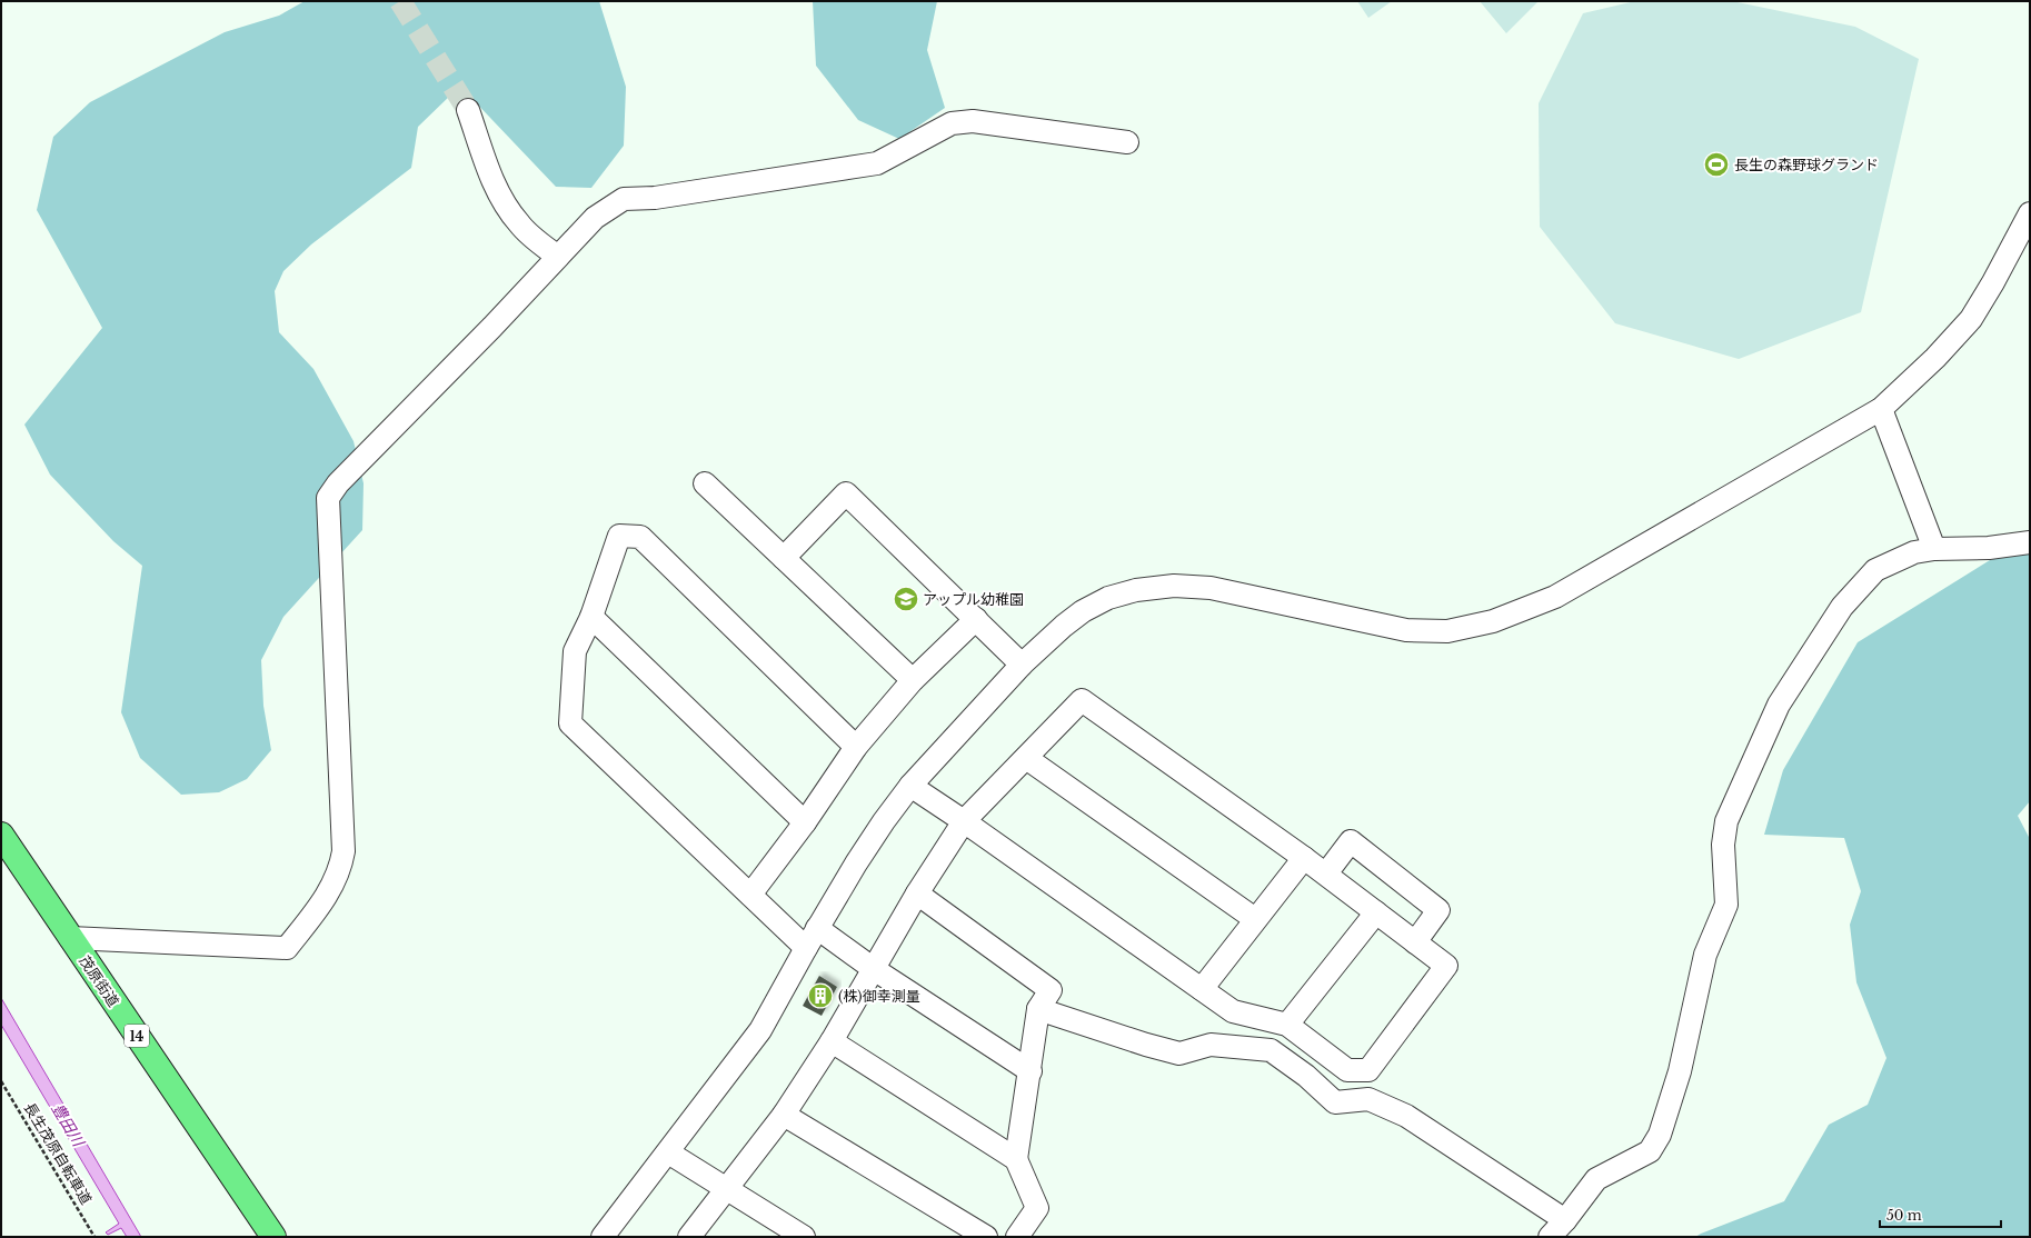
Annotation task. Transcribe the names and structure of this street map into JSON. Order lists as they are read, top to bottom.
{
  "streets": {
    "main road": ["茂原街道", "14"],
    "path": ["長生茂原自転車道"]
  },
  "water": ["豊田川"],
  "places": {
    "sports": ["長生の森野球グランド"],
    "school or university": ["アップル幼稚園"],
    "building": ["(株)御幸測量"]
  },
  "scale_bar": "50 m"
}
